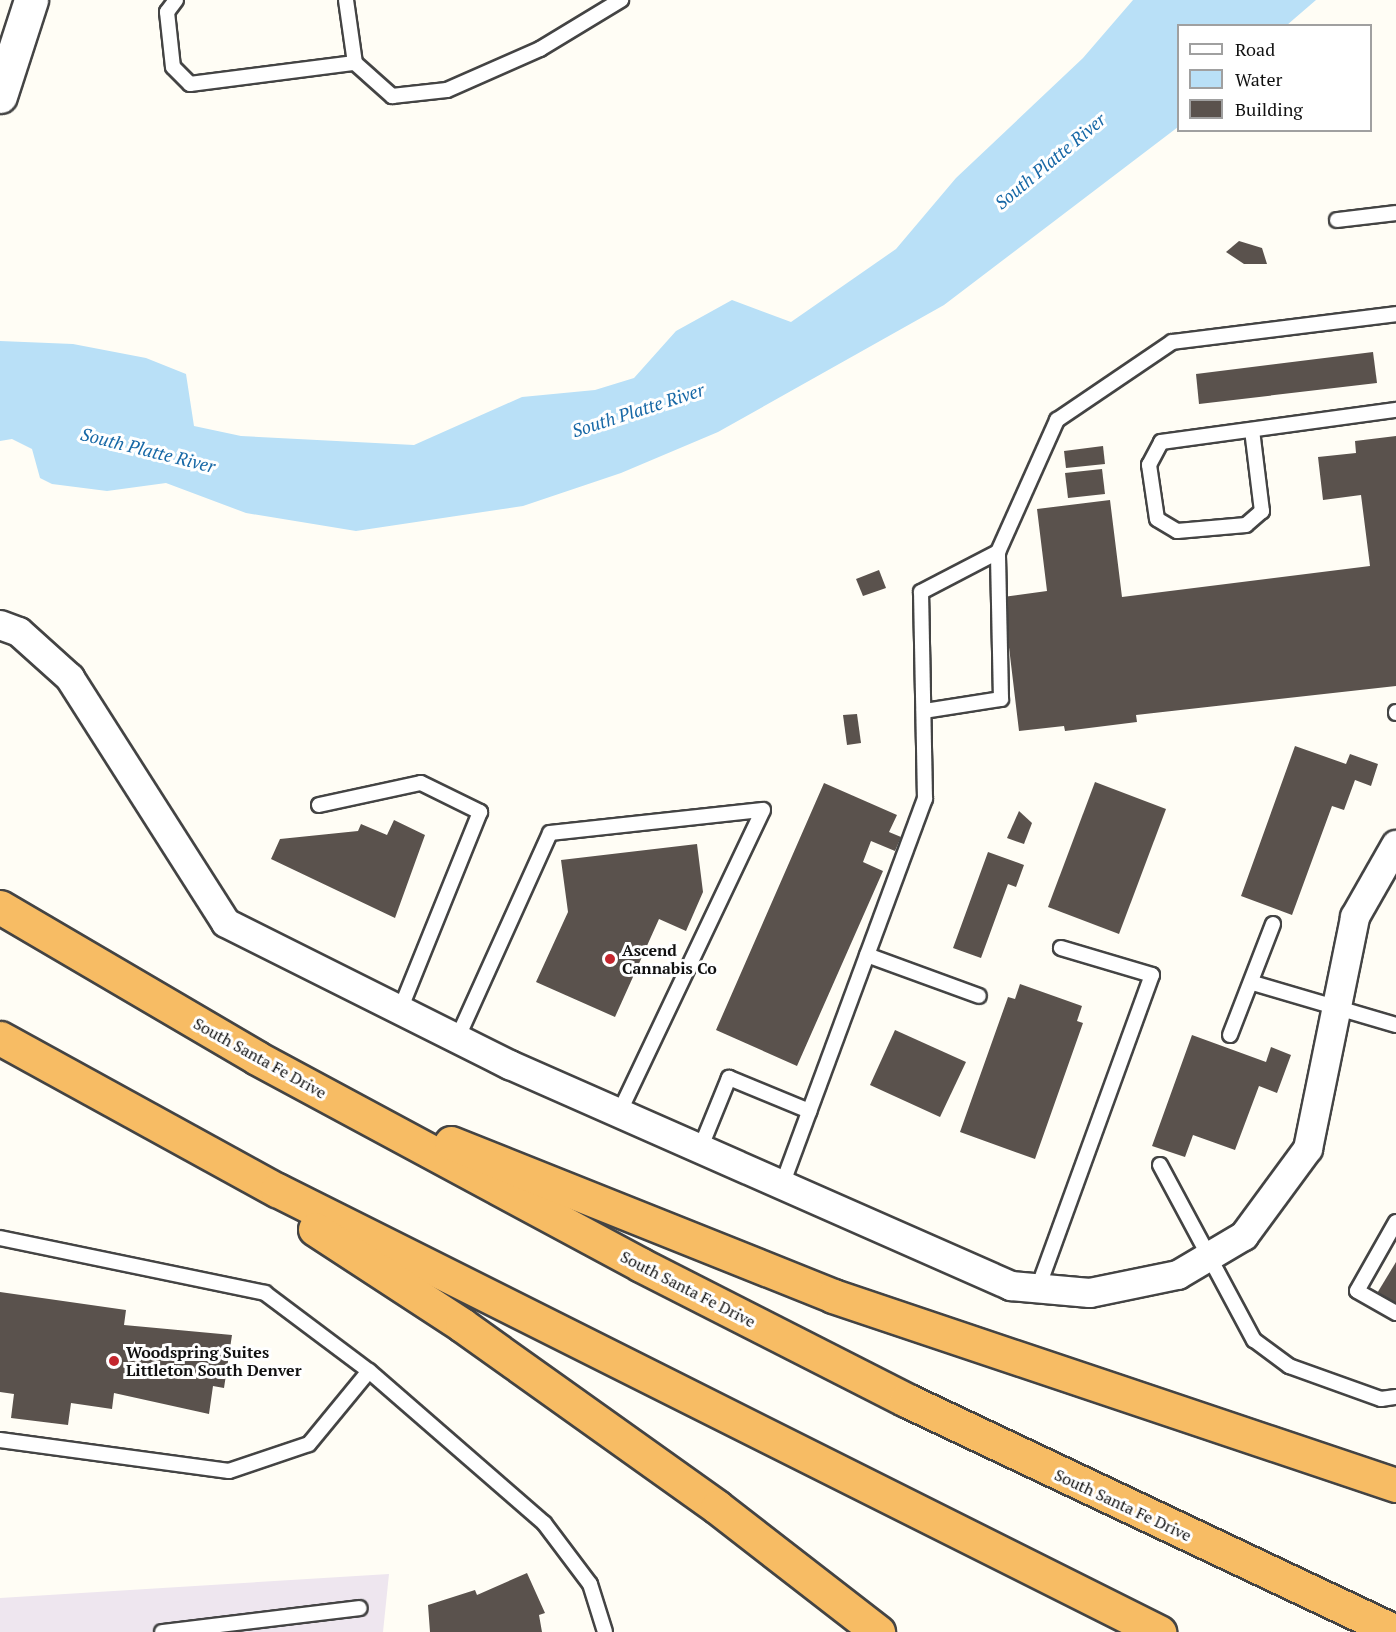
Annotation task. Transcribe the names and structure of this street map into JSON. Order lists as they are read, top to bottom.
{
  "streets": {
    "highway": ["South Santa Fe Drive"]
  },
  "water": ["South Platte River"],
  "places": ["Ascend Cannabis Co", "Woodspring Suites Littleton South Denver"],
  "legend": ["Road", "Water", "Building"]
}
